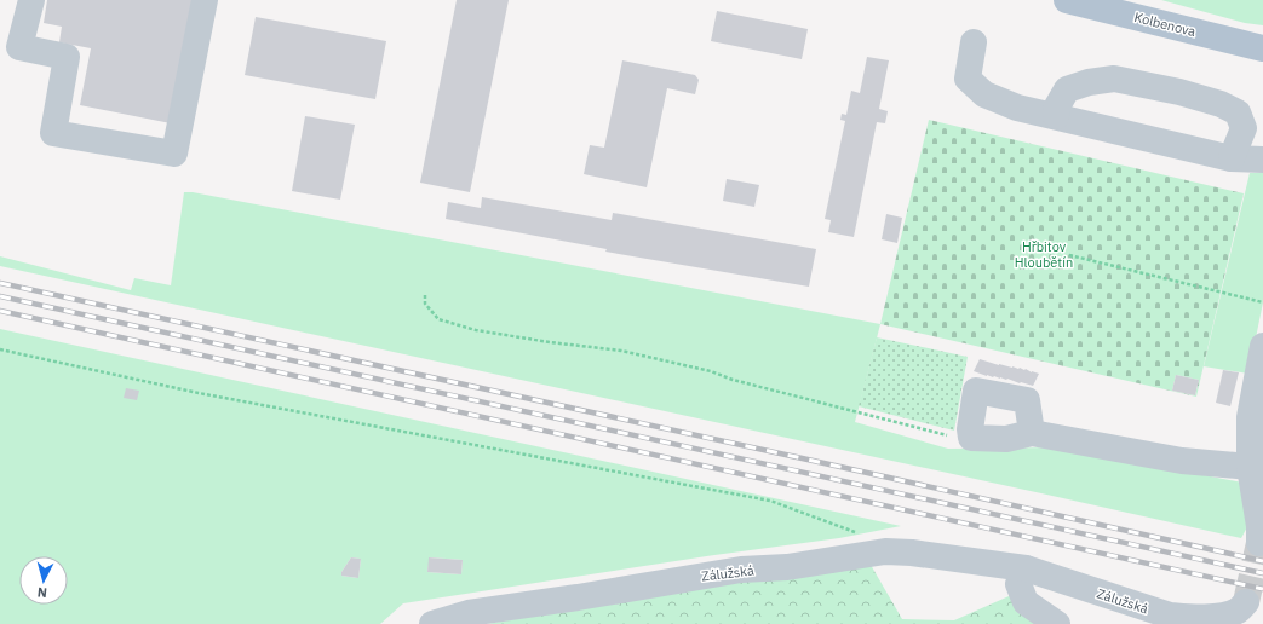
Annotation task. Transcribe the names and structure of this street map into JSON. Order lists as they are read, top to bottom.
{
  "streets": {
    "main road": ["Kolbenova"],
    "street": ["Zálužská"]
  },
  "parks": ["Hřbitov Hloubětín"],
  "north": "bottom"
}
